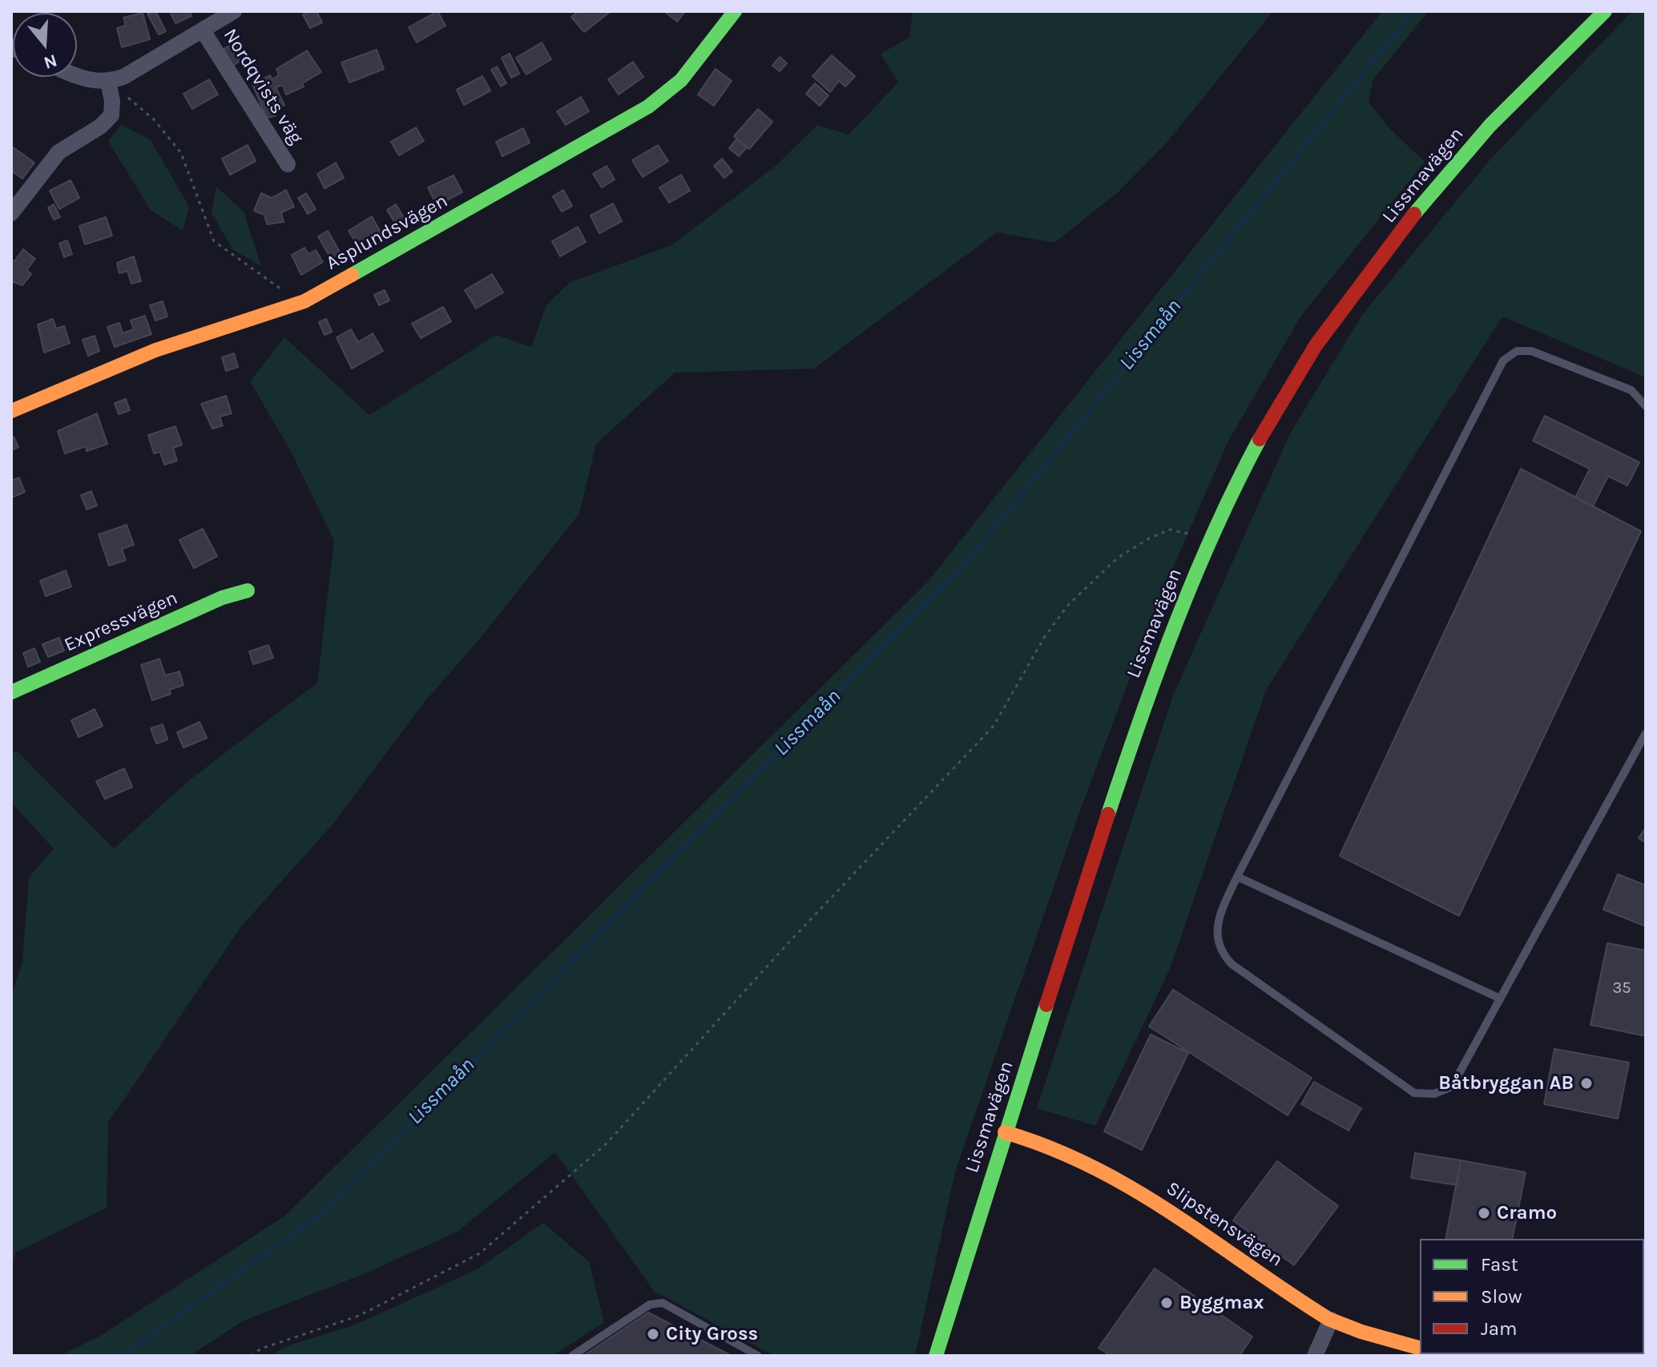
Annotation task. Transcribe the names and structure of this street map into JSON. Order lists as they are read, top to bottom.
{
  "streets": {
    "street": [
      "Nordqvists väg",
      "Lissmavägen",
      "Asplundsvägen",
      "Expressvägen",
      "Slipstensvägen"
    ]
  },
  "crossings": [
    ["Lissmavägen", "Slipstensvägen"]
  ],
  "water": ["Lissmaån"],
  "places": [
    "Båtbryggan AB",
    "Cramo",
    "Byggmax",
    "City Gross"
  ],
  "house_numbers": ["35"],
  "legend": ["Fast", "Slow", "Jam"],
  "north": "bottom"
}
